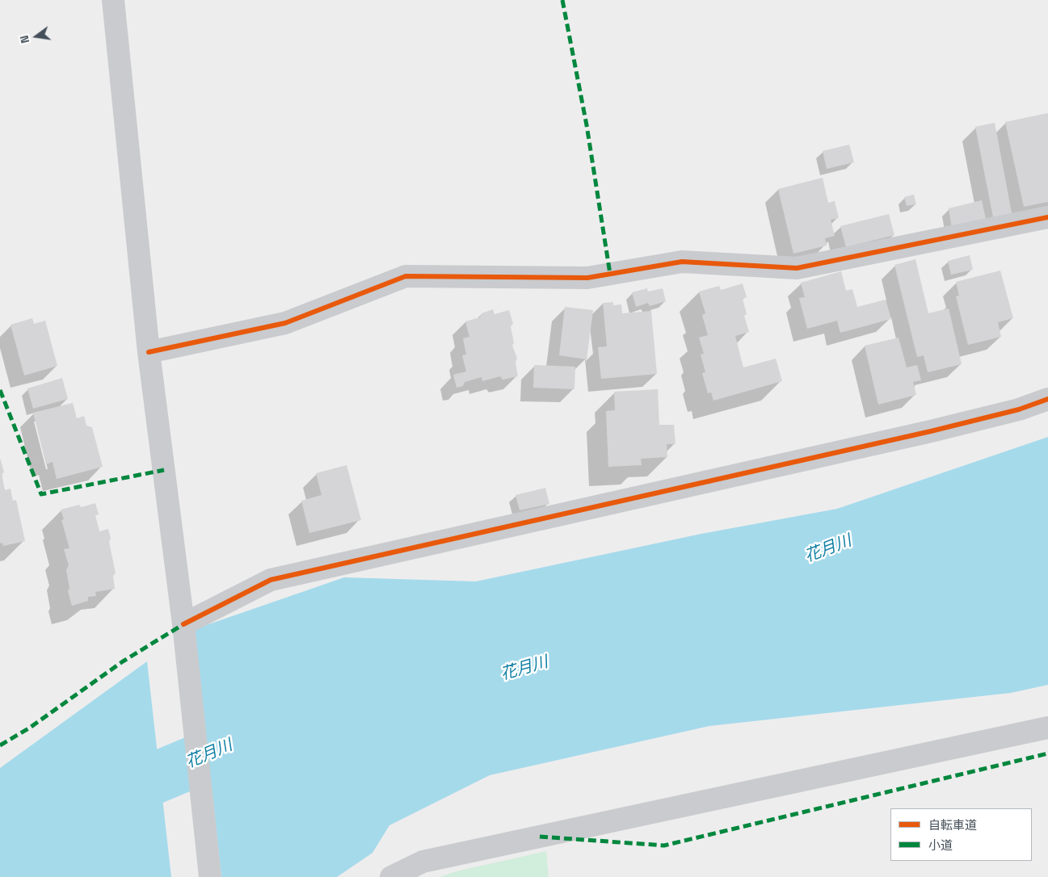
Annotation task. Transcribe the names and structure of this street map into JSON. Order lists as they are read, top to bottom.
{
  "water": ["花月川"],
  "legend": ["自転車道", "小道"],
  "north": "left"
}
